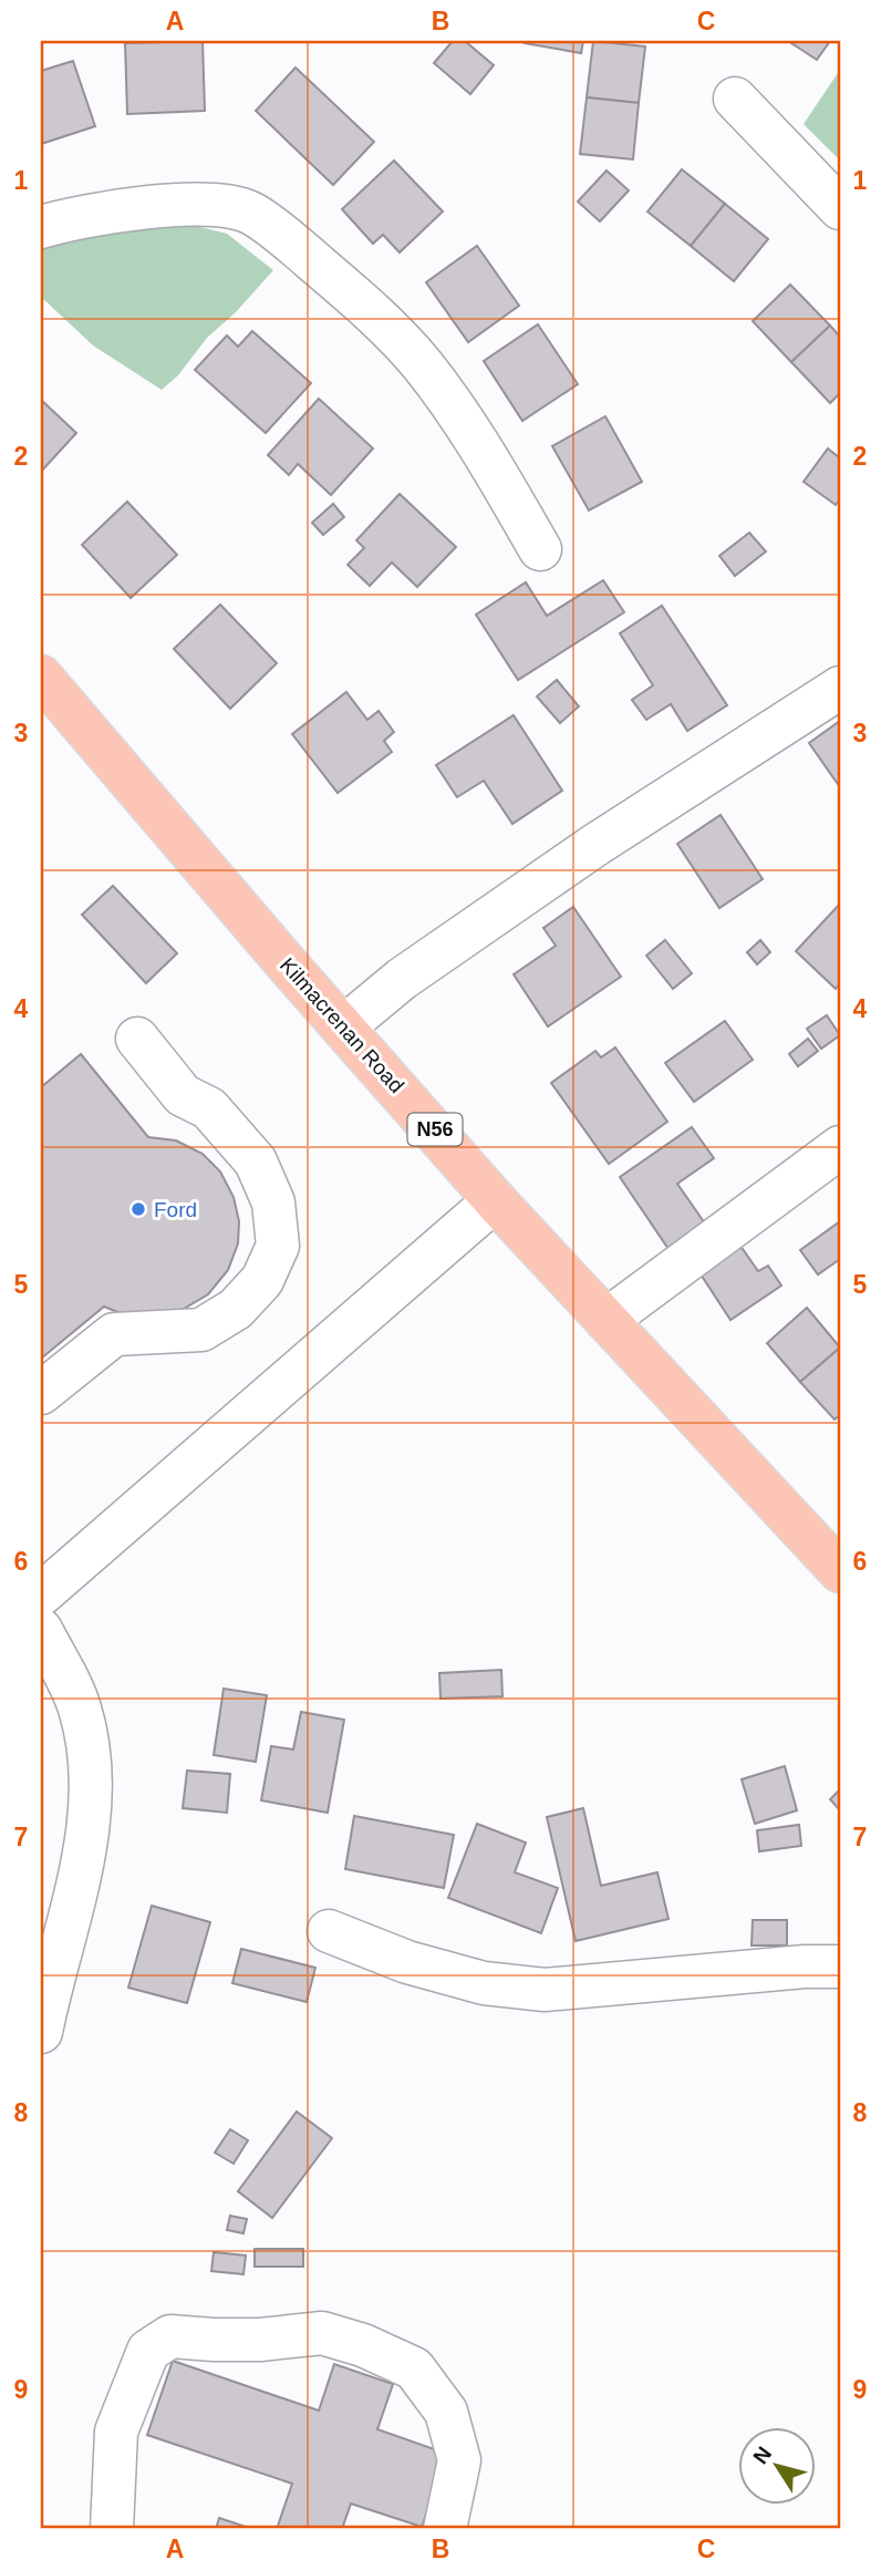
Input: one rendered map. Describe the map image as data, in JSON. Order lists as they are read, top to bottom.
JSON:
{
  "streets": {
    "main road": ["Kilmacrenan Road", "N56"]
  },
  "places": ["Ford"],
  "north": "top left",
  "grid": {
    "columns": ["A", "B", "C"],
    "rows": [
      "1",
      "2",
      "3",
      "4",
      "5",
      "6",
      "7",
      "8",
      "9"
    ]
  }
}
